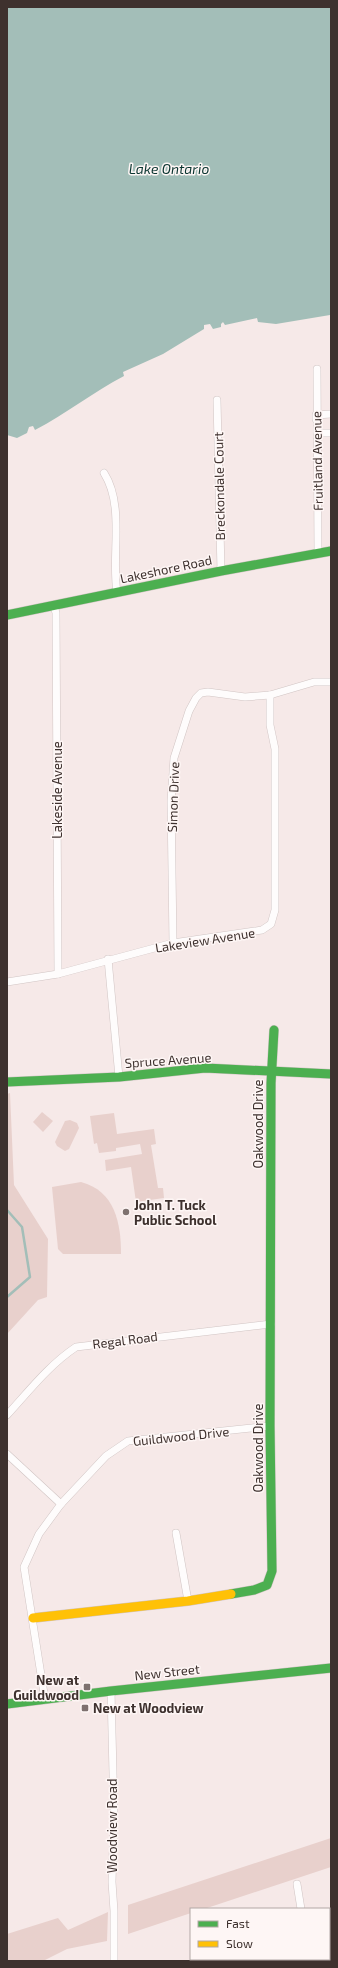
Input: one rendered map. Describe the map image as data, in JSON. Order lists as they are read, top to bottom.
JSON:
{
  "streets": {
    "street": [
      "Fruitland Avenue",
      "Breckondale Court",
      "Lakeshore Road",
      "Lakeside Avenue",
      "Simon Drive",
      "Lakeview Avenue",
      "Spruce Avenue",
      "Oakwood Drive",
      "Regal Road",
      "Guildwood Drive",
      "New Street",
      "Woodview Road"
    ]
  },
  "crossings": [
    ["Fruitland Avenue", "Lakeshore Road"],
    ["Breckondale Court", "Lakeshore Road"],
    ["Lakeshore Road", "Lakeside Avenue"],
    ["Lakeside Avenue", "Lakeview Avenue"],
    ["Simon Drive", "Lakeview Avenue"],
    ["Spruce Avenue", "Oakwood Drive"],
    ["Oakwood Drive", "Regal Road"],
    ["Oakwood Drive", "Guildwood Drive"],
    ["Guildwood Drive", "New Street"],
    ["New Street", "Woodview Road"]
  ],
  "water": ["Lake Ontario"],
  "places": {
    "other": ["John T. Tuck Public School"],
    "transit": ["New at Guildwood", "New at Woodview"]
  },
  "legend": ["Fast", "Slow"]
}
